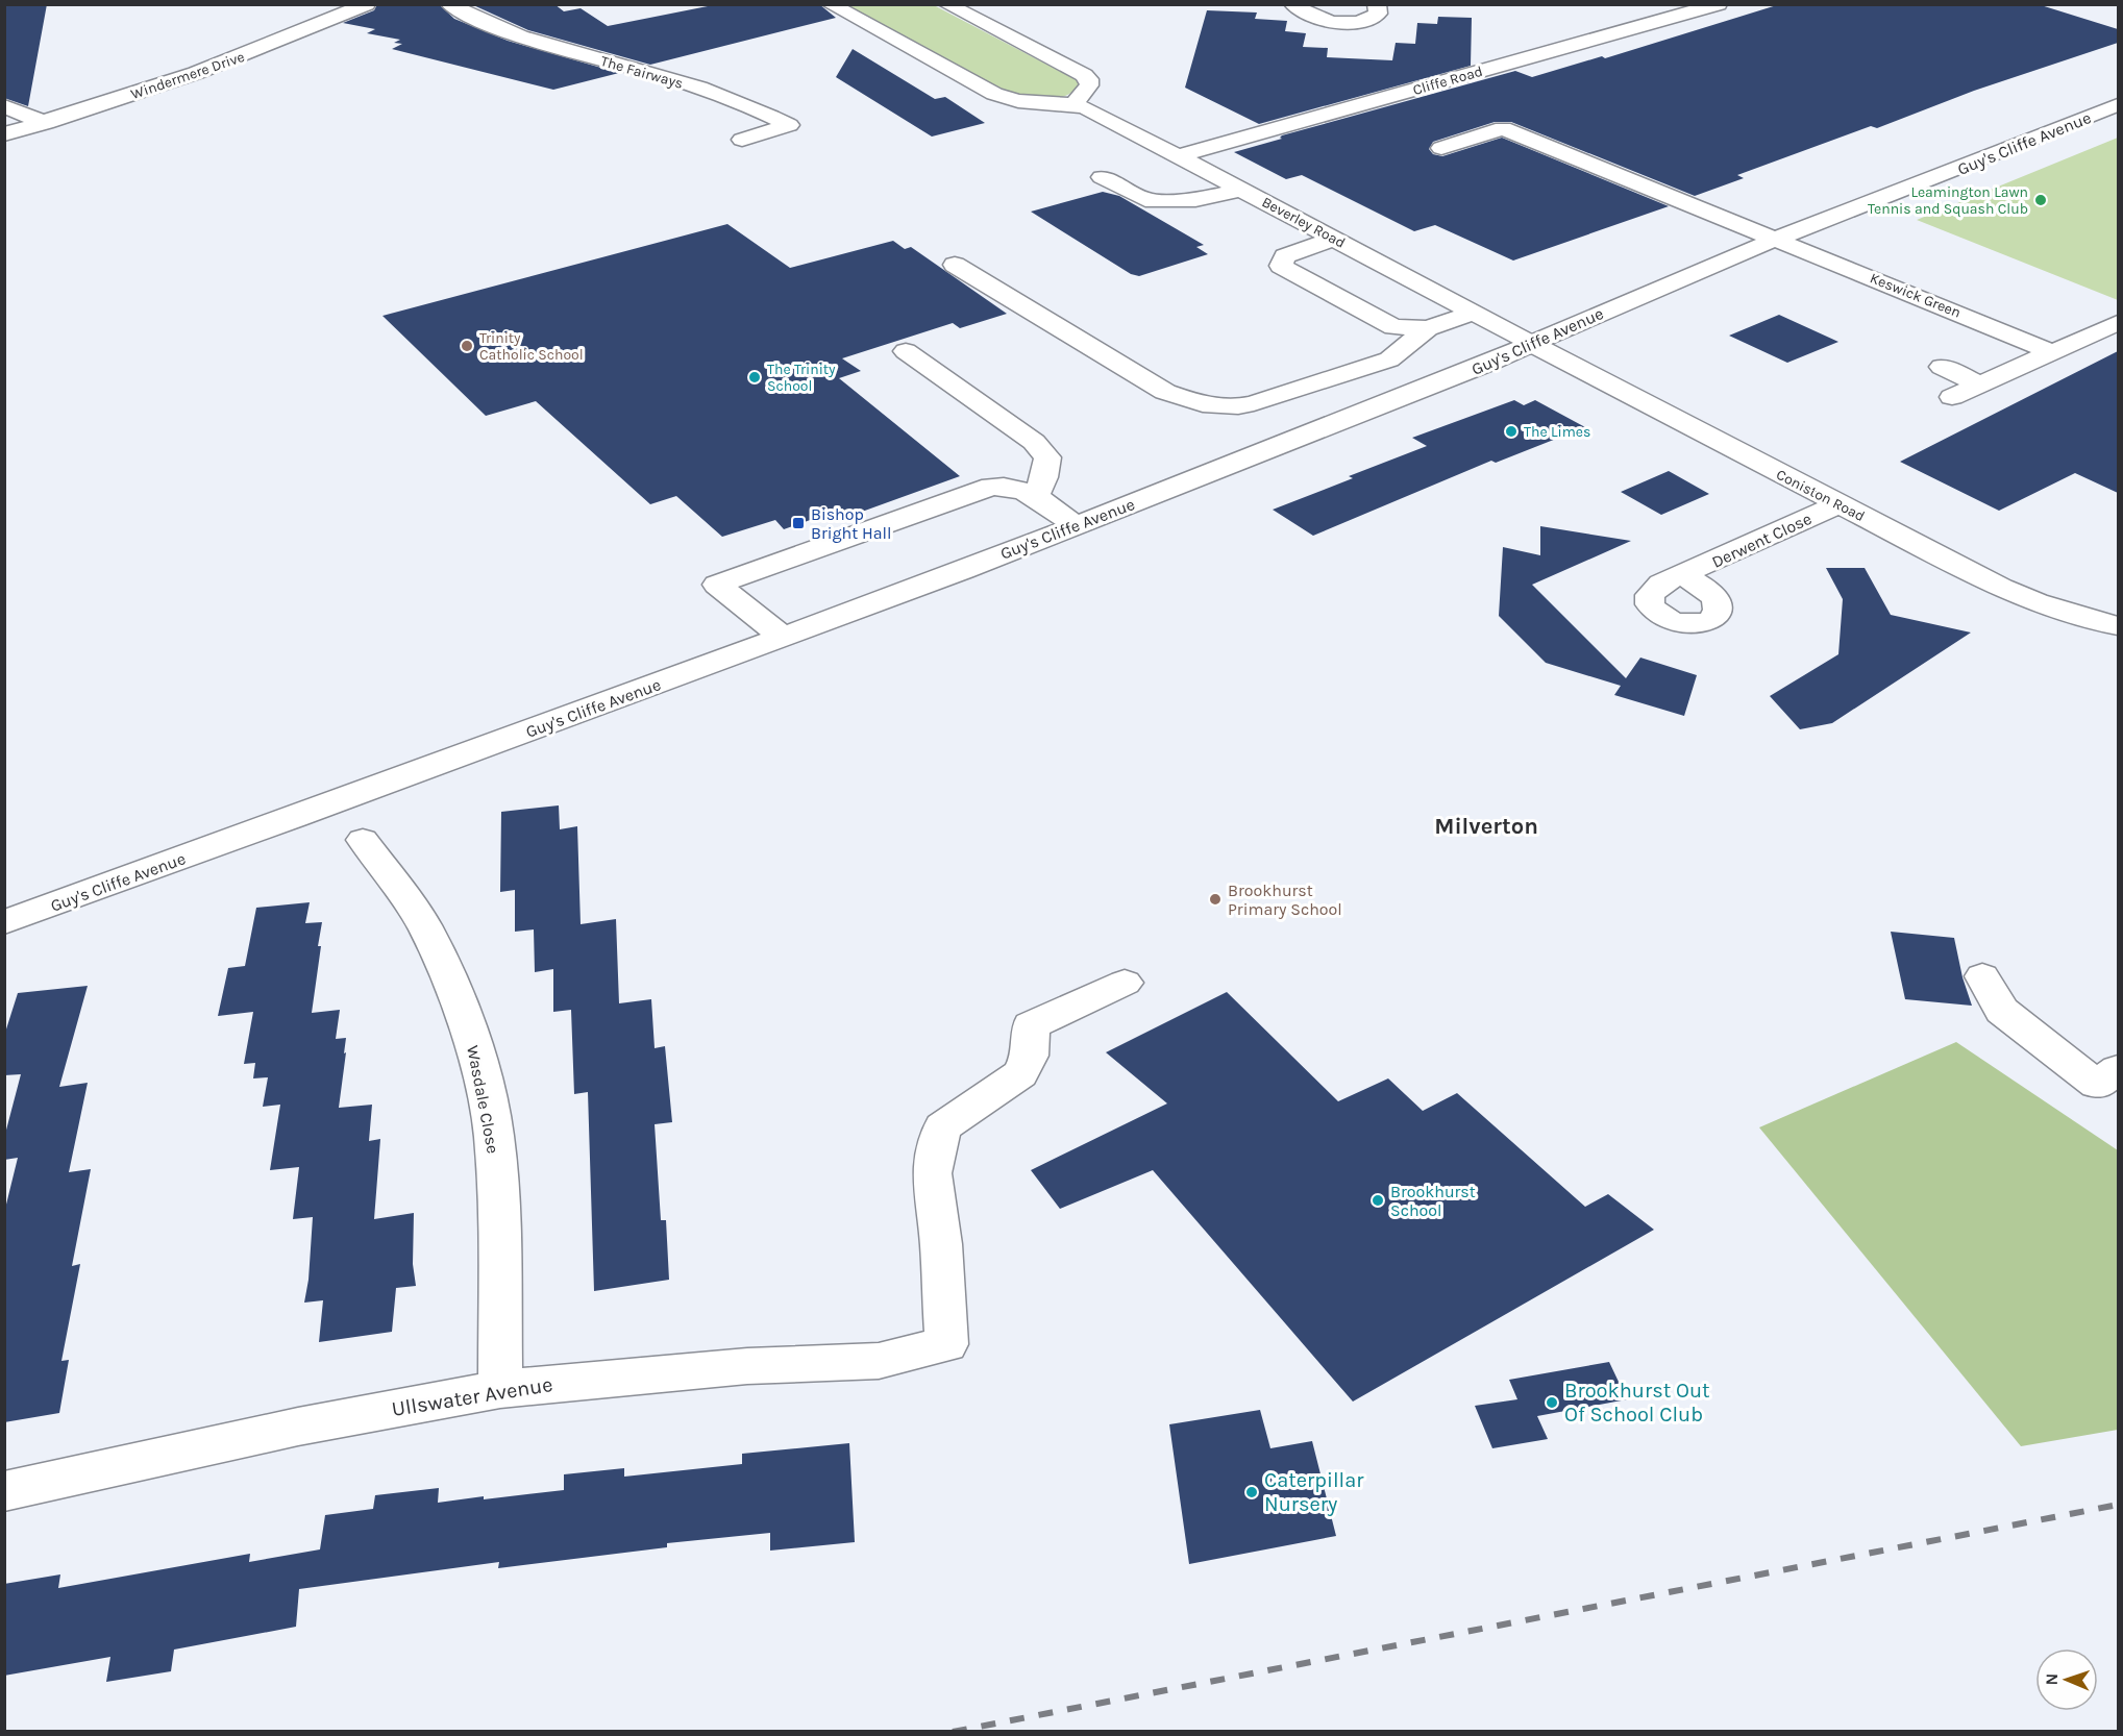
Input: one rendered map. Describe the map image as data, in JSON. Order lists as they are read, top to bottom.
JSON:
{
  "streets": {
    "street": [
      "The Fairways",
      "Windermere Drive",
      "Cliffe Road",
      "Guy's Cliffe Avenue",
      "Beverley Road",
      "Keswick Green",
      "Coniston Road",
      "Derwent Close",
      "Wasdale Close",
      "Ullswater Avenue"
    ]
  },
  "crossings": [
    ["Cliffe Road", "Beverley Road"],
    ["Guy's Cliffe Avenue", "Beverley Road"],
    ["Guy's Cliffe Avenue", "Keswick Green"],
    ["Guy's Cliffe Avenue", "Coniston Road"],
    ["Beverley Road", "Coniston Road"],
    ["Coniston Road", "Derwent Close"],
    ["Wasdale Close", "Ullswater Avenue"]
  ],
  "districts": ["Milverton"],
  "places": {
    "other": [
      "Leamington Lawn Tennis and Squash Club",
      "Trinity Catholic School",
      "The Trinity School",
      "The Limes",
      "Brookhurst Primary School",
      "Brookhurst School",
      "Brookhurst Out Of School Club",
      "Caterpillar Nursery"
    ],
    "transit": ["Bishop Bright Hall"]
  },
  "north": "left"
}
